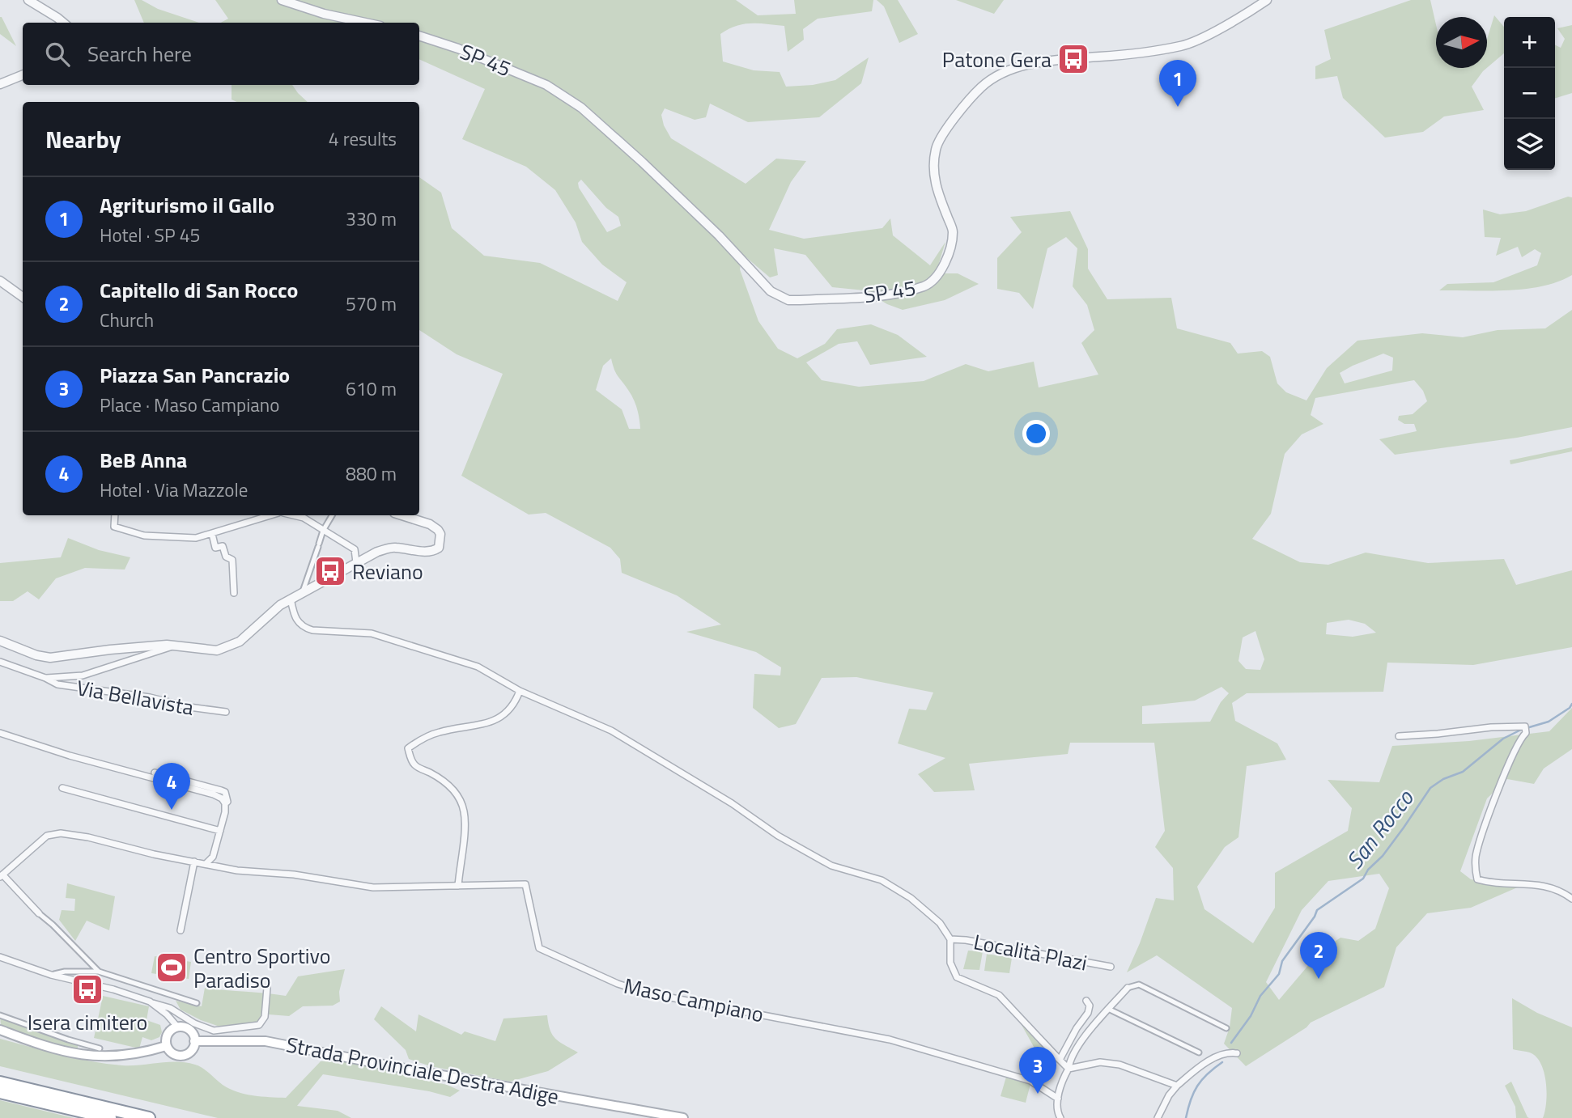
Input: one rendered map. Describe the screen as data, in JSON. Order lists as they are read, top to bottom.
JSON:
{
  "streets": {
    "main road": ["Strada Provinciale Destra Adige"],
    "street": [
      "SP 45",
      "Via Bellavista",
      "Località Plazi",
      "Maso Campiano"
    ]
  },
  "water": ["San Rocco"],
  "places": {
    "bus stop": ["Patone Gera", "Reviano", "Isera cimitero"],
    "sports": ["Centro Sportivo Paradiso"]
  },
  "north": "right",
  "page": {
    "map_buttons": ["+", "−"],
    "search": "Search here",
    "pins": [
      "1",
      "4",
      "2",
      "3"
    ],
    "heading": ["Nearby", "4 results"],
    "list": [
      {
        "mark": "1",
        "name": "Agriturismo il Gallo",
        "note": "Hotel · SP 45",
        "value": "330 m"
      },
      {
        "mark": "2",
        "name": "Capitello di San Rocco",
        "note": "Church",
        "value": "570 m"
      },
      {
        "mark": "3",
        "name": "Piazza San Pancrazio",
        "note": "Place · Maso Campiano",
        "value": "610 m"
      },
      {
        "mark": "4",
        "name": "BeB Anna",
        "note": "Hotel · Via Mazzole",
        "value": "880 m"
      }
    ]
  }
}
